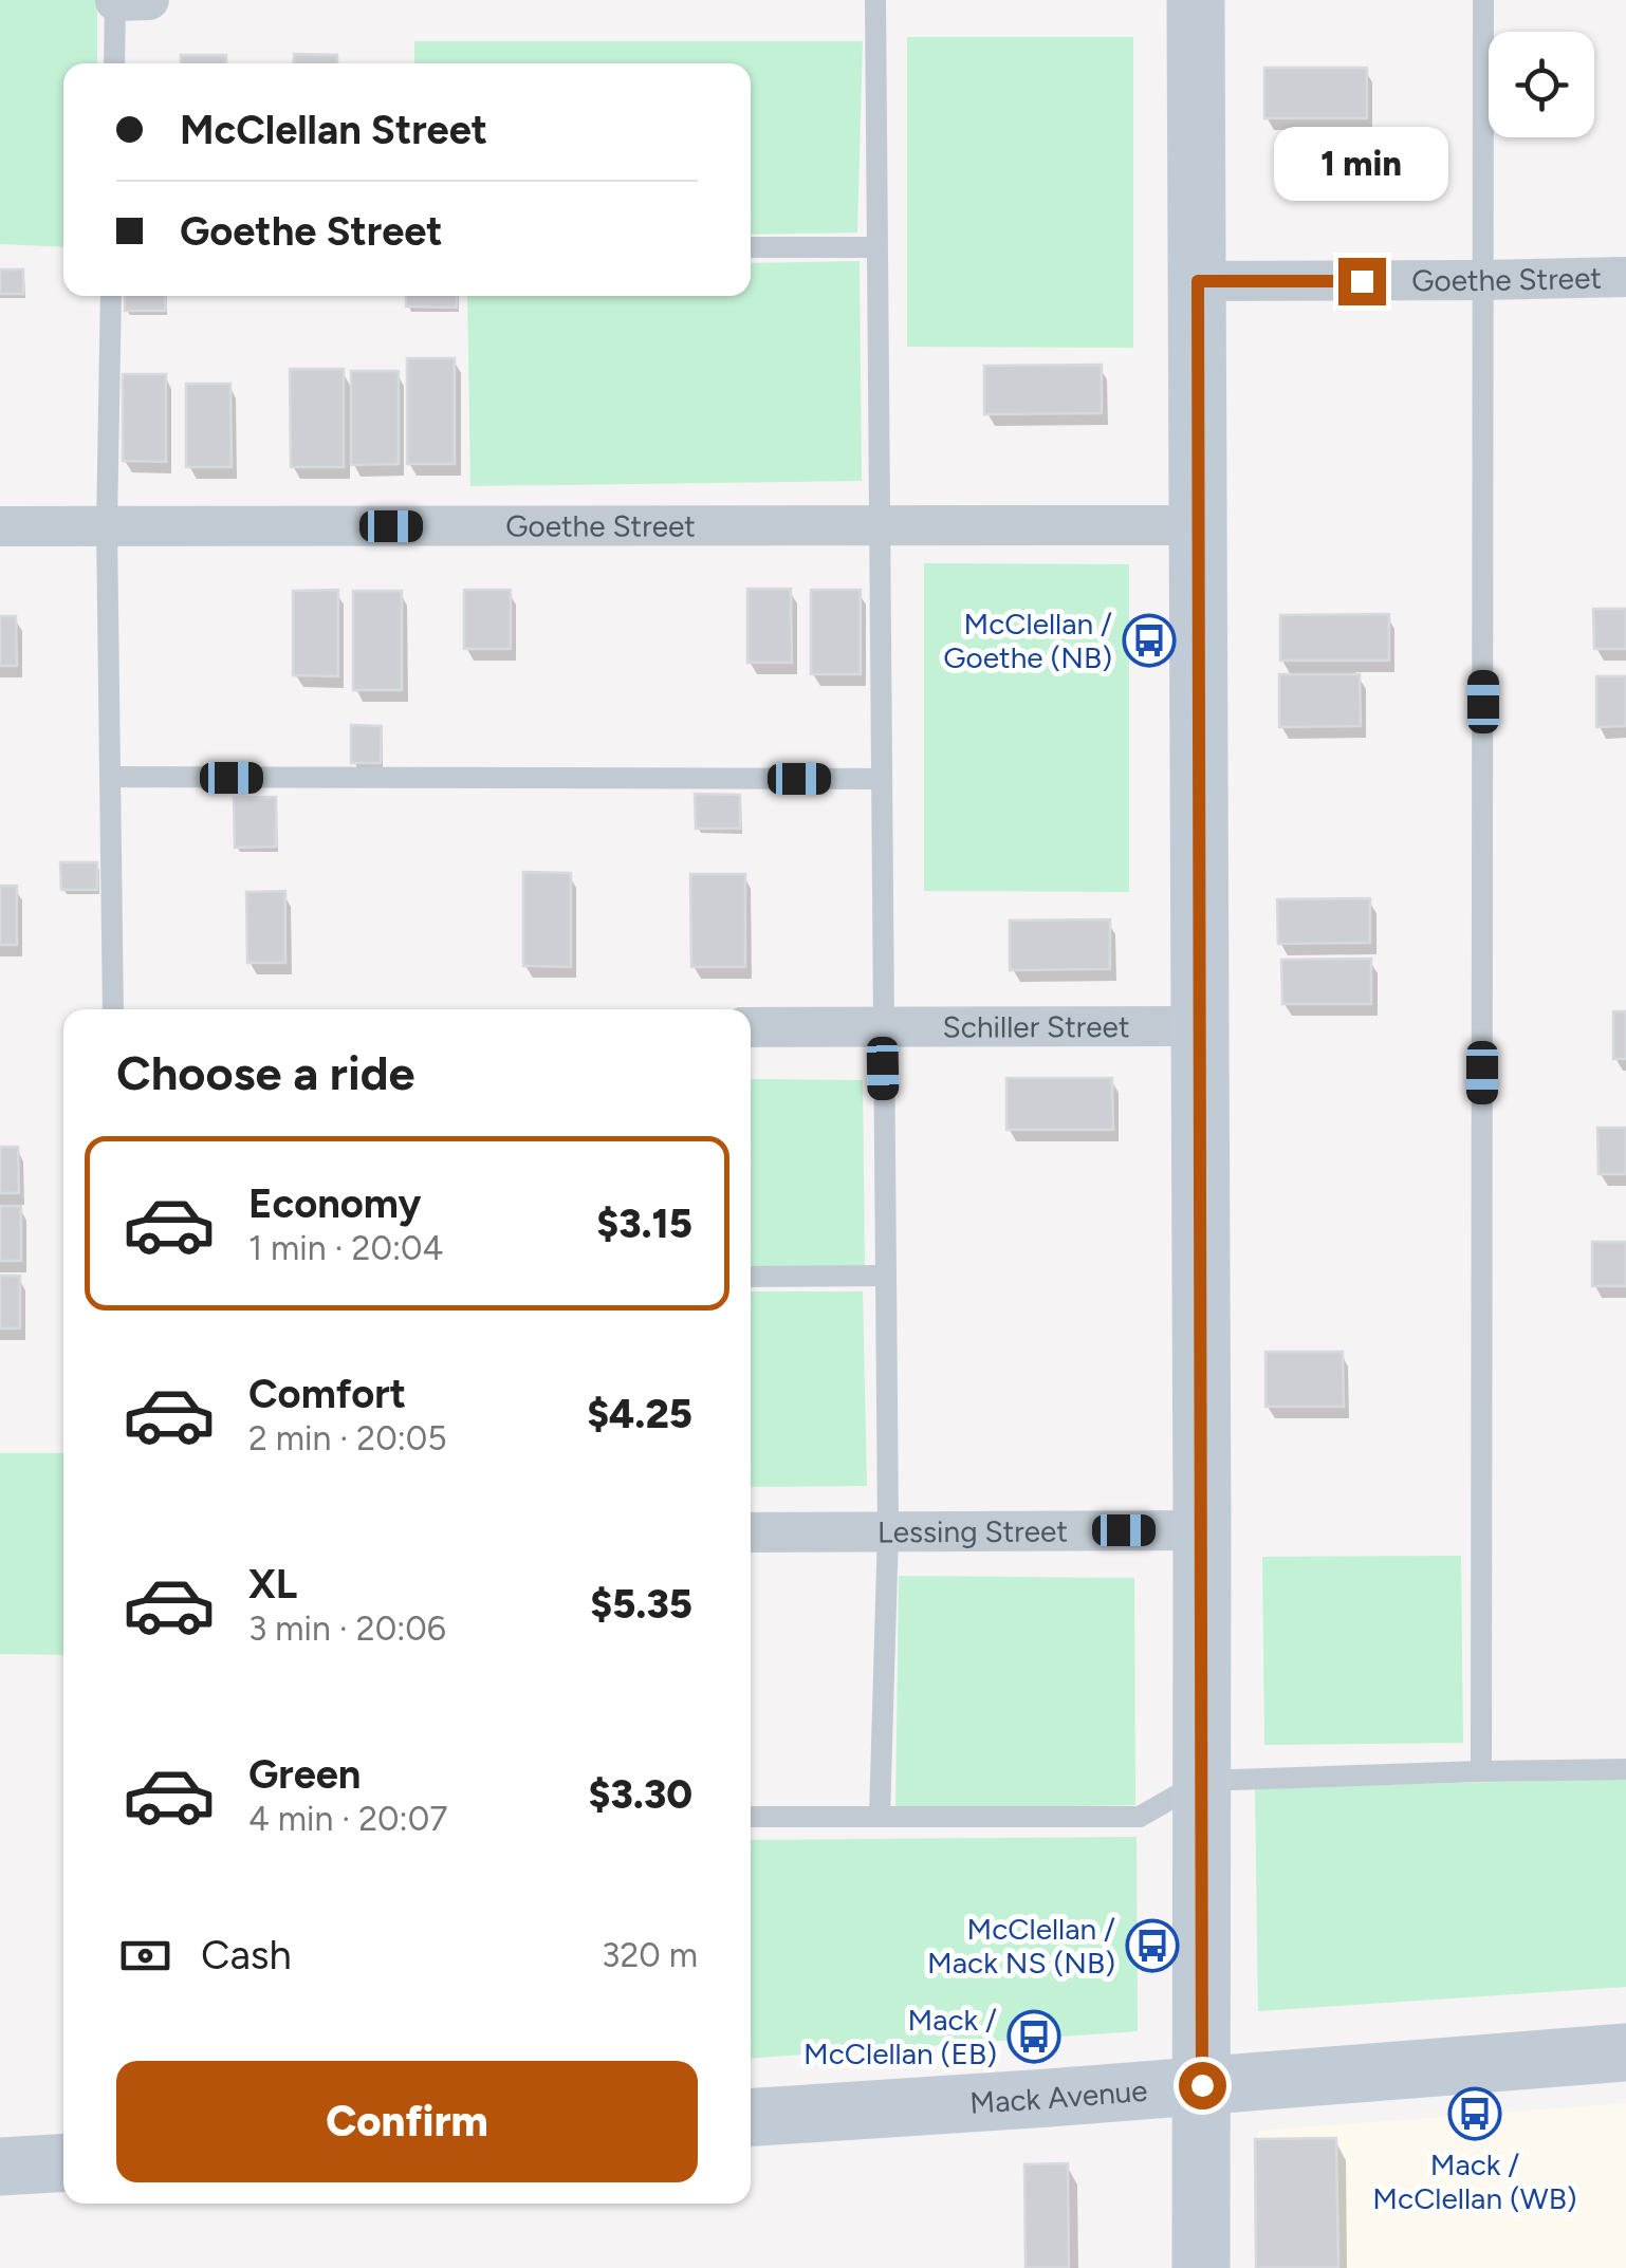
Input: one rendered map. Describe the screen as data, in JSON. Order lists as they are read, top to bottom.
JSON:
{
  "streets": {
    "street": [
      "Goethe Street",
      "Schiller Street",
      "Lessing Street",
      "Mack Avenue"
    ]
  },
  "places": {
    "bus stop": [
      "McClellan / Goethe (NB)",
      "McClellan / Mack NS (NB)",
      "Mack / McClellan (EB)",
      "Mack / McClellan (WB)"
    ]
  },
  "page": {
    "banner": ["McClellan Street", "Goethe Street"],
    "bubble": "1 min",
    "heading": "Choose a ride",
    "list": [
      {
        "name": "Economy",
        "note": "1 min · 20:04",
        "value": "$3.15"
      },
      {
        "name": "Comfort",
        "note": "2 min · 20:05",
        "value": "$4.25"
      },
      {
        "name": "XL",
        "note": "3 min · 20:06",
        "value": "$5.35"
      },
      {
        "name": "Green",
        "note": "4 min · 20:07",
        "value": "$3.30"
      }
    ],
    "pay": ["Cash", "320 m"],
    "buttons": "Confirm"
  }
}
